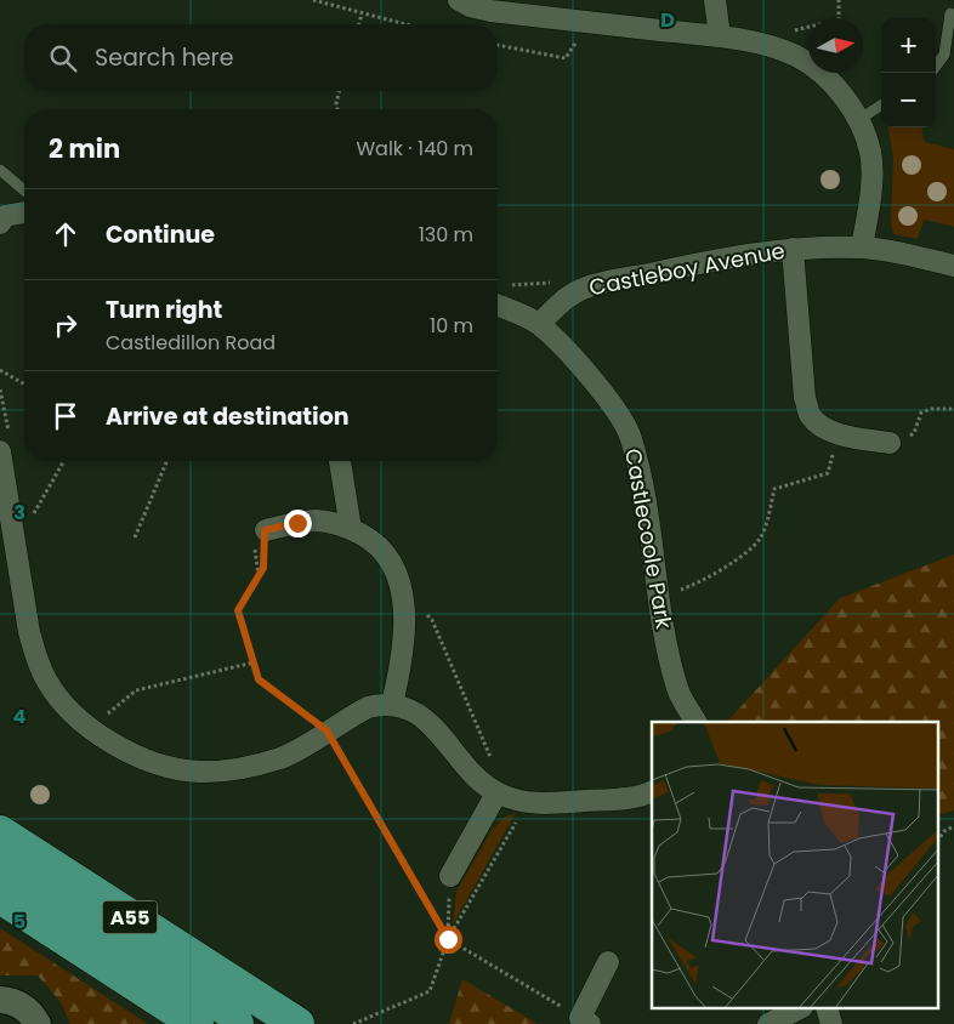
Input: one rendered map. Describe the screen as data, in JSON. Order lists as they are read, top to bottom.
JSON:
{
  "streets": {
    "highway": ["A55"],
    "street": ["Castleboy Avenue", "Castlecoole Park"]
  },
  "crossings": [
    ["Castleboy Avenue", "Castlecoole Park"]
  ],
  "north": "right",
  "page": {
    "map_buttons": ["+", "−"],
    "search": "Search here",
    "heading": ["2 min", "Walk · 140 m"],
    "list": [
      ["Continue", "130 m"],
      ["Turn right", "Castledillon Road", "10 m"],
      "Arrive at destination"
    ]
  },
  "grid": {
    "columns": ["D"],
    "rows": ["3", "4", "5"]
  }
}
